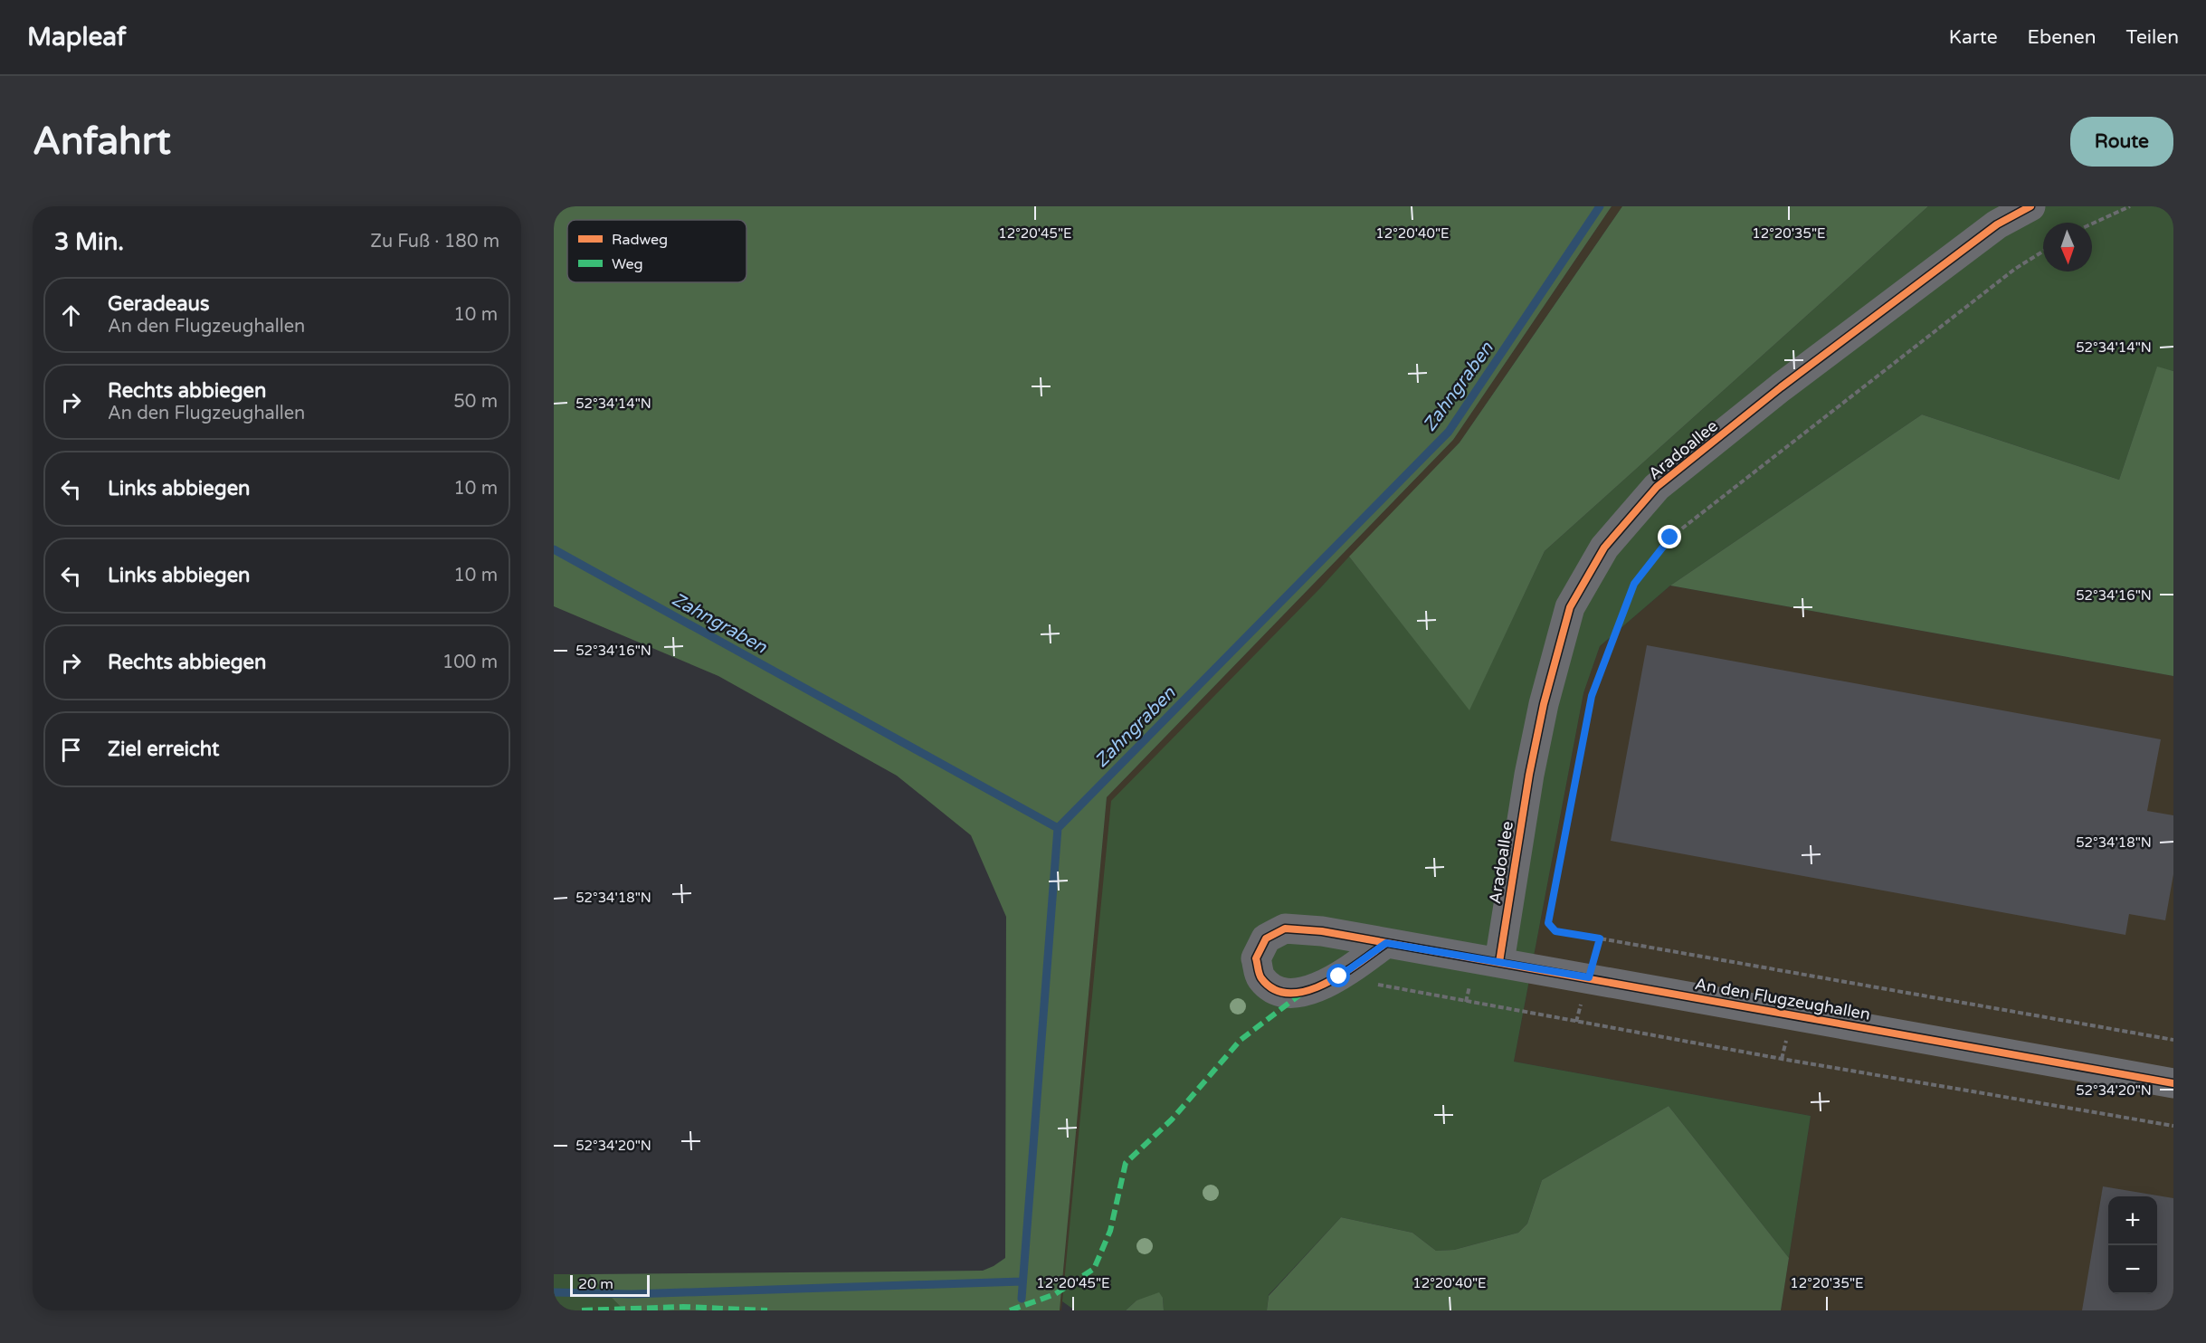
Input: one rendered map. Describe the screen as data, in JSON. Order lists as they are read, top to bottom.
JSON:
{
  "streets": {
    "street": ["Aradoallee", "An den Flugzeughallen"]
  },
  "crossings": [
    ["Aradoallee", "An den Flugzeughallen"]
  ],
  "water": ["Zahngraben"],
  "legend": ["Radweg", "Weg"],
  "scale_bar": "20 m",
  "north": "bottom",
  "page": {
    "header": "Mapleaf",
    "nav": ["Karte", "Ebenen", "Teilen"],
    "buttons": "Route",
    "title": "Anfahrt",
    "heading": ["3 Min.", "Zu Fuß · 180 m"],
    "list": [
      ["Geradeaus", "An den Flugzeughallen", "10 m"],
      ["Rechts abbiegen", "An den Flugzeughallen", "50 m"],
      ["Links abbiegen", "10 m"],
      ["Links abbiegen", "10 m"],
      ["Rechts abbiegen", "100 m"],
      "Ziel erreicht"
    ],
    "map_buttons": ["+", "−"],
    "scale": "20 m"
  },
  "coordinates": [
    "12°20'45\"E",
    "12°20'40\"E",
    "12°20'35\"E",
    "52°34'14\"N",
    "52°34'16\"N",
    "52°34'18\"N",
    "52°34'20\"N"
  ]
}
